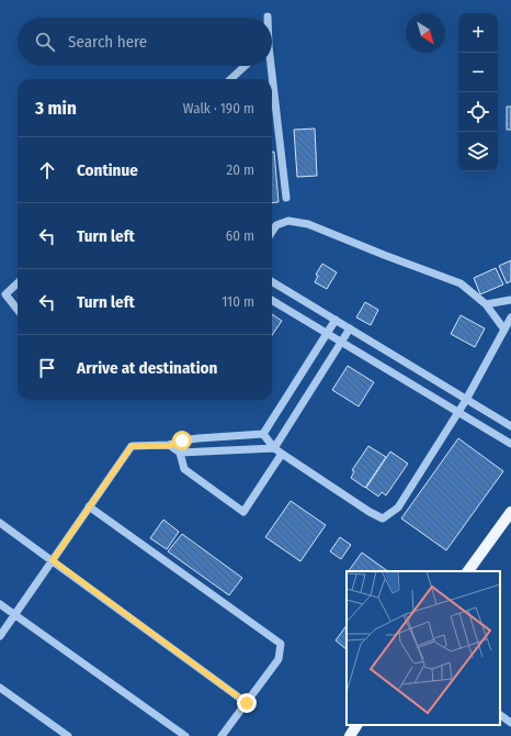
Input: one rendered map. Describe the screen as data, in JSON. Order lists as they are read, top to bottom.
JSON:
{
  "north": "bottom right",
  "page": {
    "map_buttons": ["+", "−"],
    "search": "Search here",
    "heading": ["3 min", "Walk · 190 m"],
    "list": [
      ["Continue", "20 m"],
      ["Turn left", "60 m"],
      ["Turn left", "110 m"],
      "Arrive at destination"
    ]
  }
}
